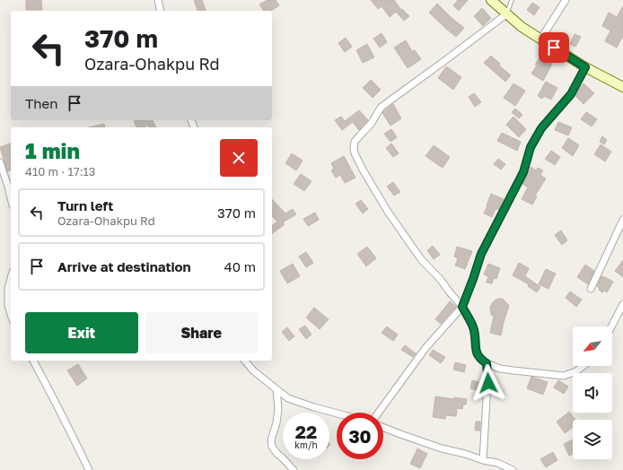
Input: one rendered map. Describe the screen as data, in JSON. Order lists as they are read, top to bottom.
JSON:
{
  "north": "bottom left",
  "page": {
    "turn": ["370 m", "Ozara-Ohakpu Rd"],
    "then": "Then",
    "heading": ["1 min", "410 m · 17:13"],
    "list": [
      {
        "name": "Turn left",
        "note": "Ozara-Ohakpu Rd",
        "value": "370 m"
      },
      {
        "name": "Arrive at destination",
        "value": "40 m"
      }
    ],
    "buttons": ["Exit", "Share"],
    "speed": "22 km/h",
    "limit": "30"
  }
}
